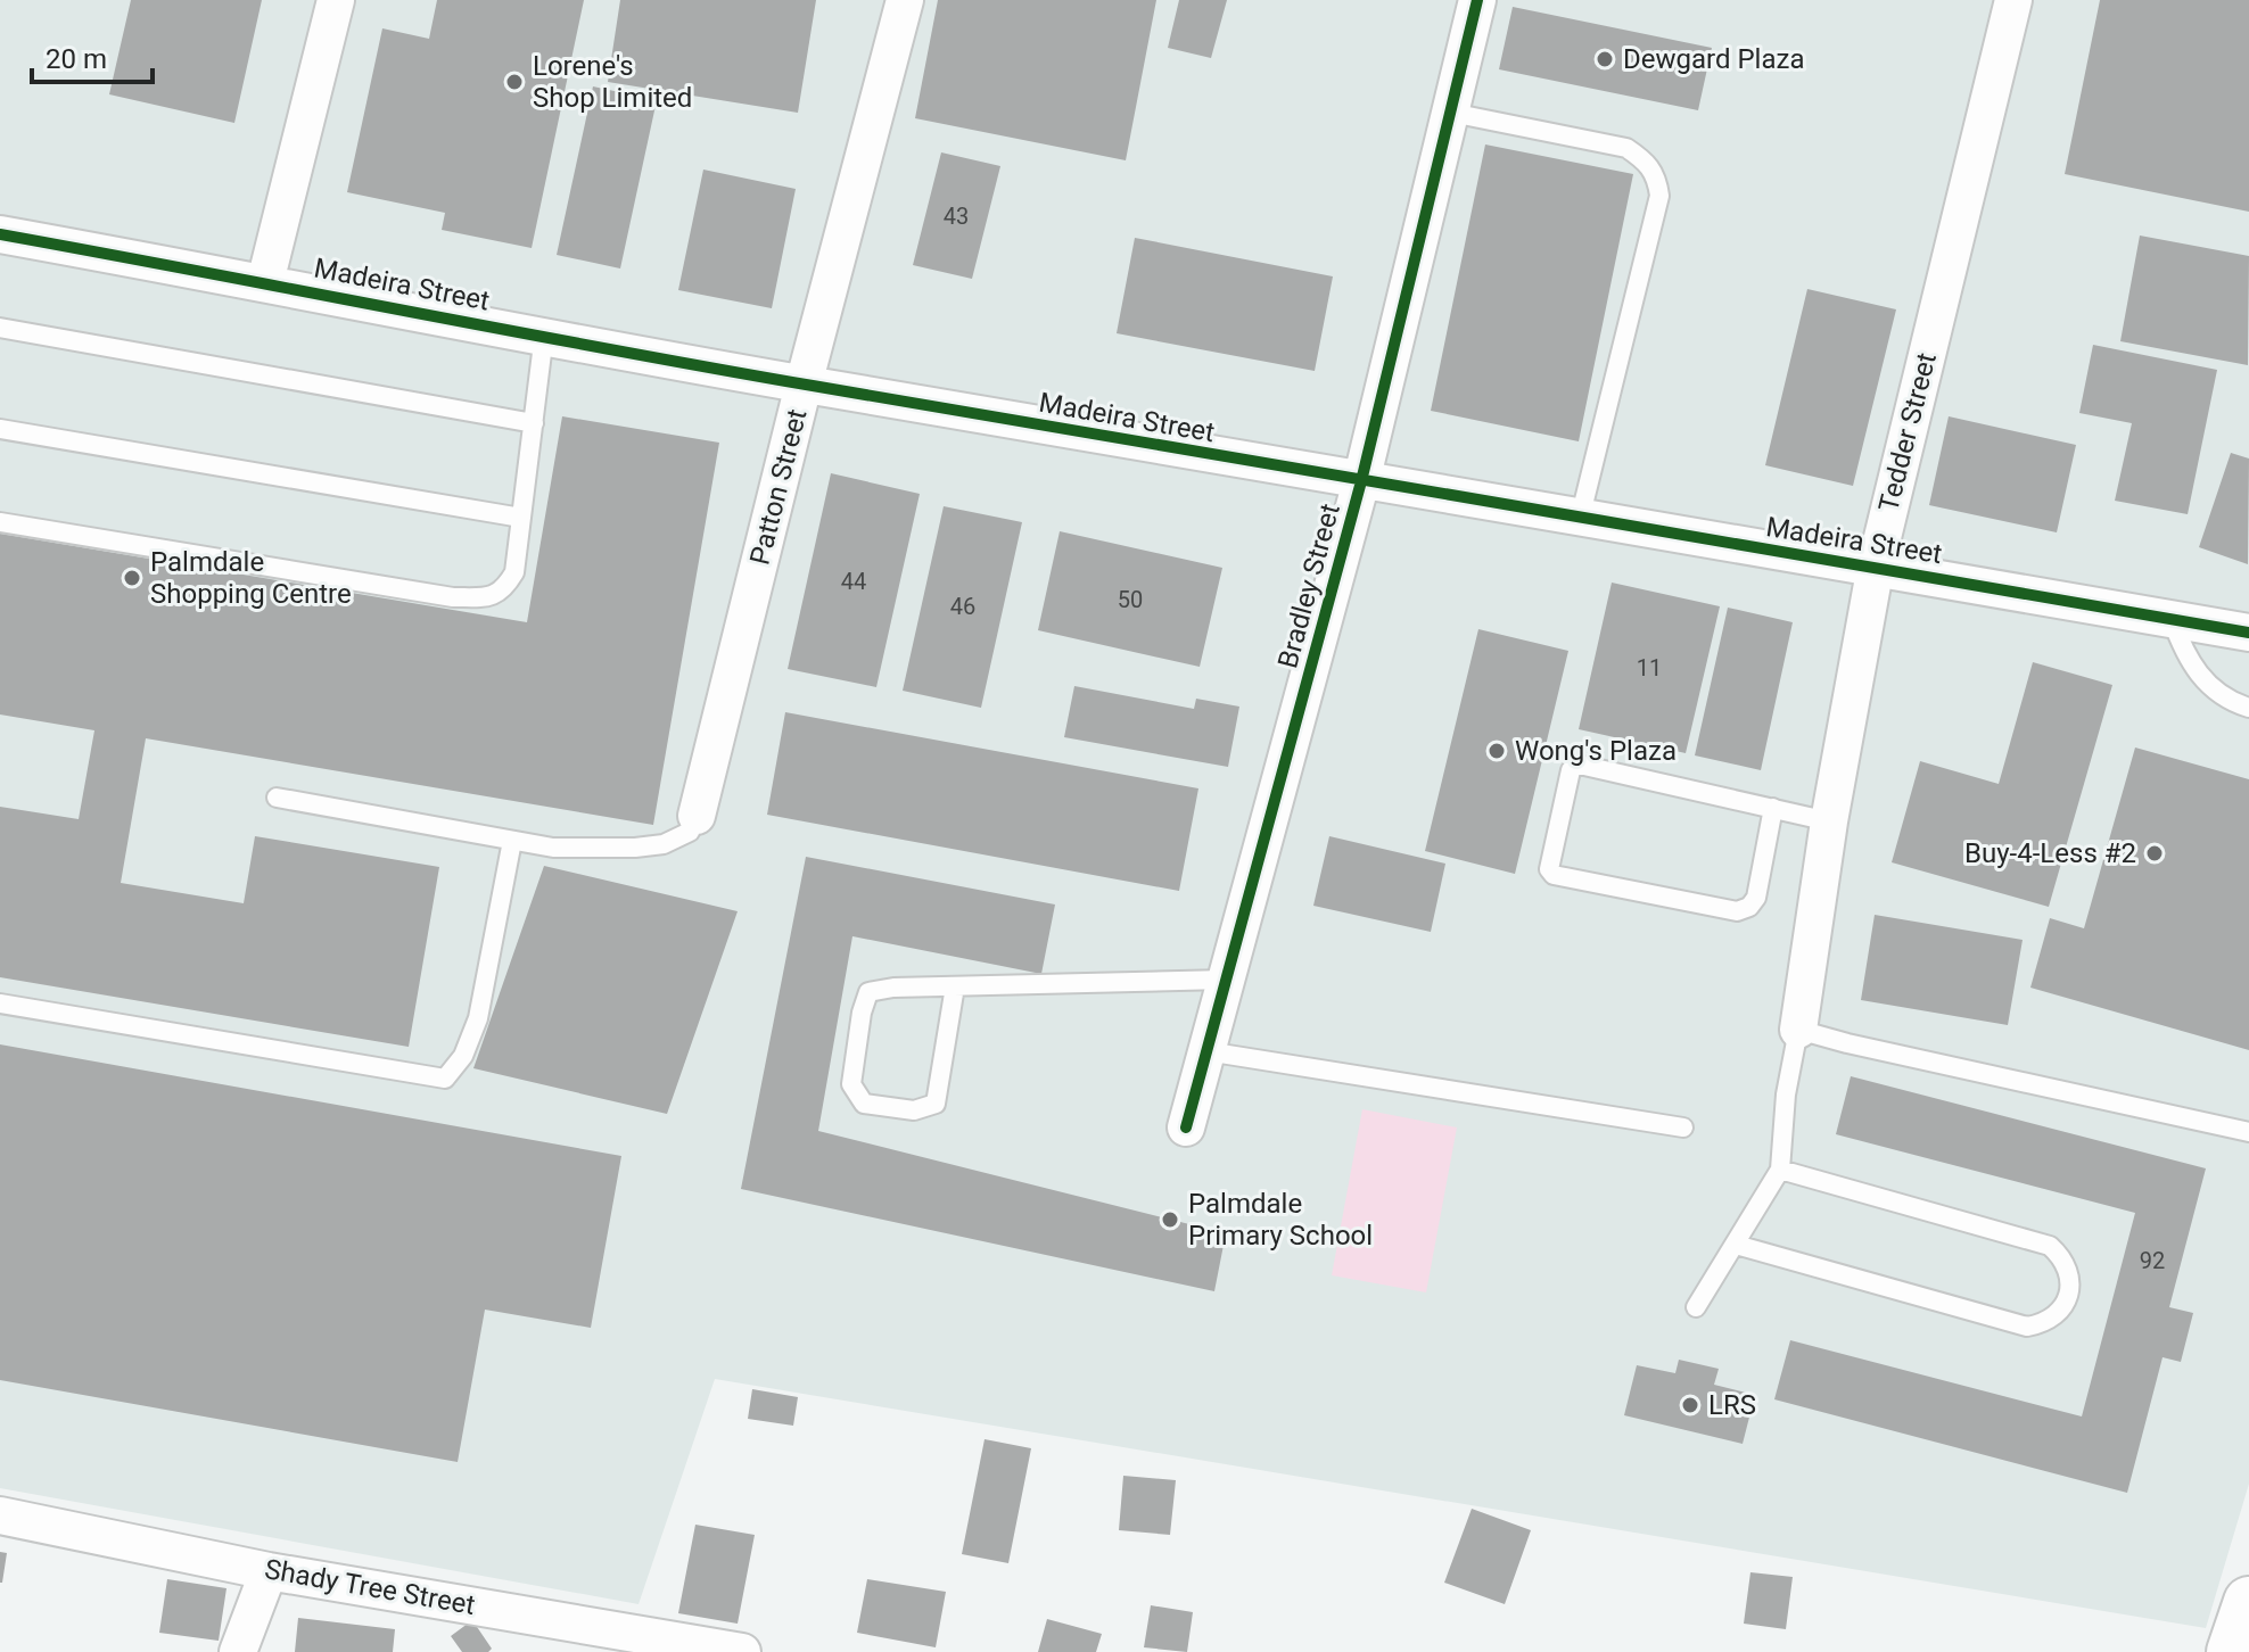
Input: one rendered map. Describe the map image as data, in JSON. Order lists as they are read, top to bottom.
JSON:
{
  "streets": {
    "street": [
      "Madeira Street",
      "Tedder Street",
      "Patton Street",
      "Bradley Street",
      "Shady Tree Street"
    ]
  },
  "crossings": [
    ["Madeira Street", "Tedder Street"],
    ["Madeira Street", "Patton Street"],
    ["Madeira Street", "Bradley Street"]
  ],
  "places": [
    "Dewgard Plaza",
    "Lorene's Shop Limited",
    "Palmdale Shopping Centre",
    "Wong's Plaza",
    "Buy-4-Less #2",
    "Palmdale Primary School",
    "LRS"
  ],
  "house_numbers": [
    "43",
    "44",
    "50",
    "46",
    "11",
    "92"
  ],
  "scale_bar": "20 m"
}
